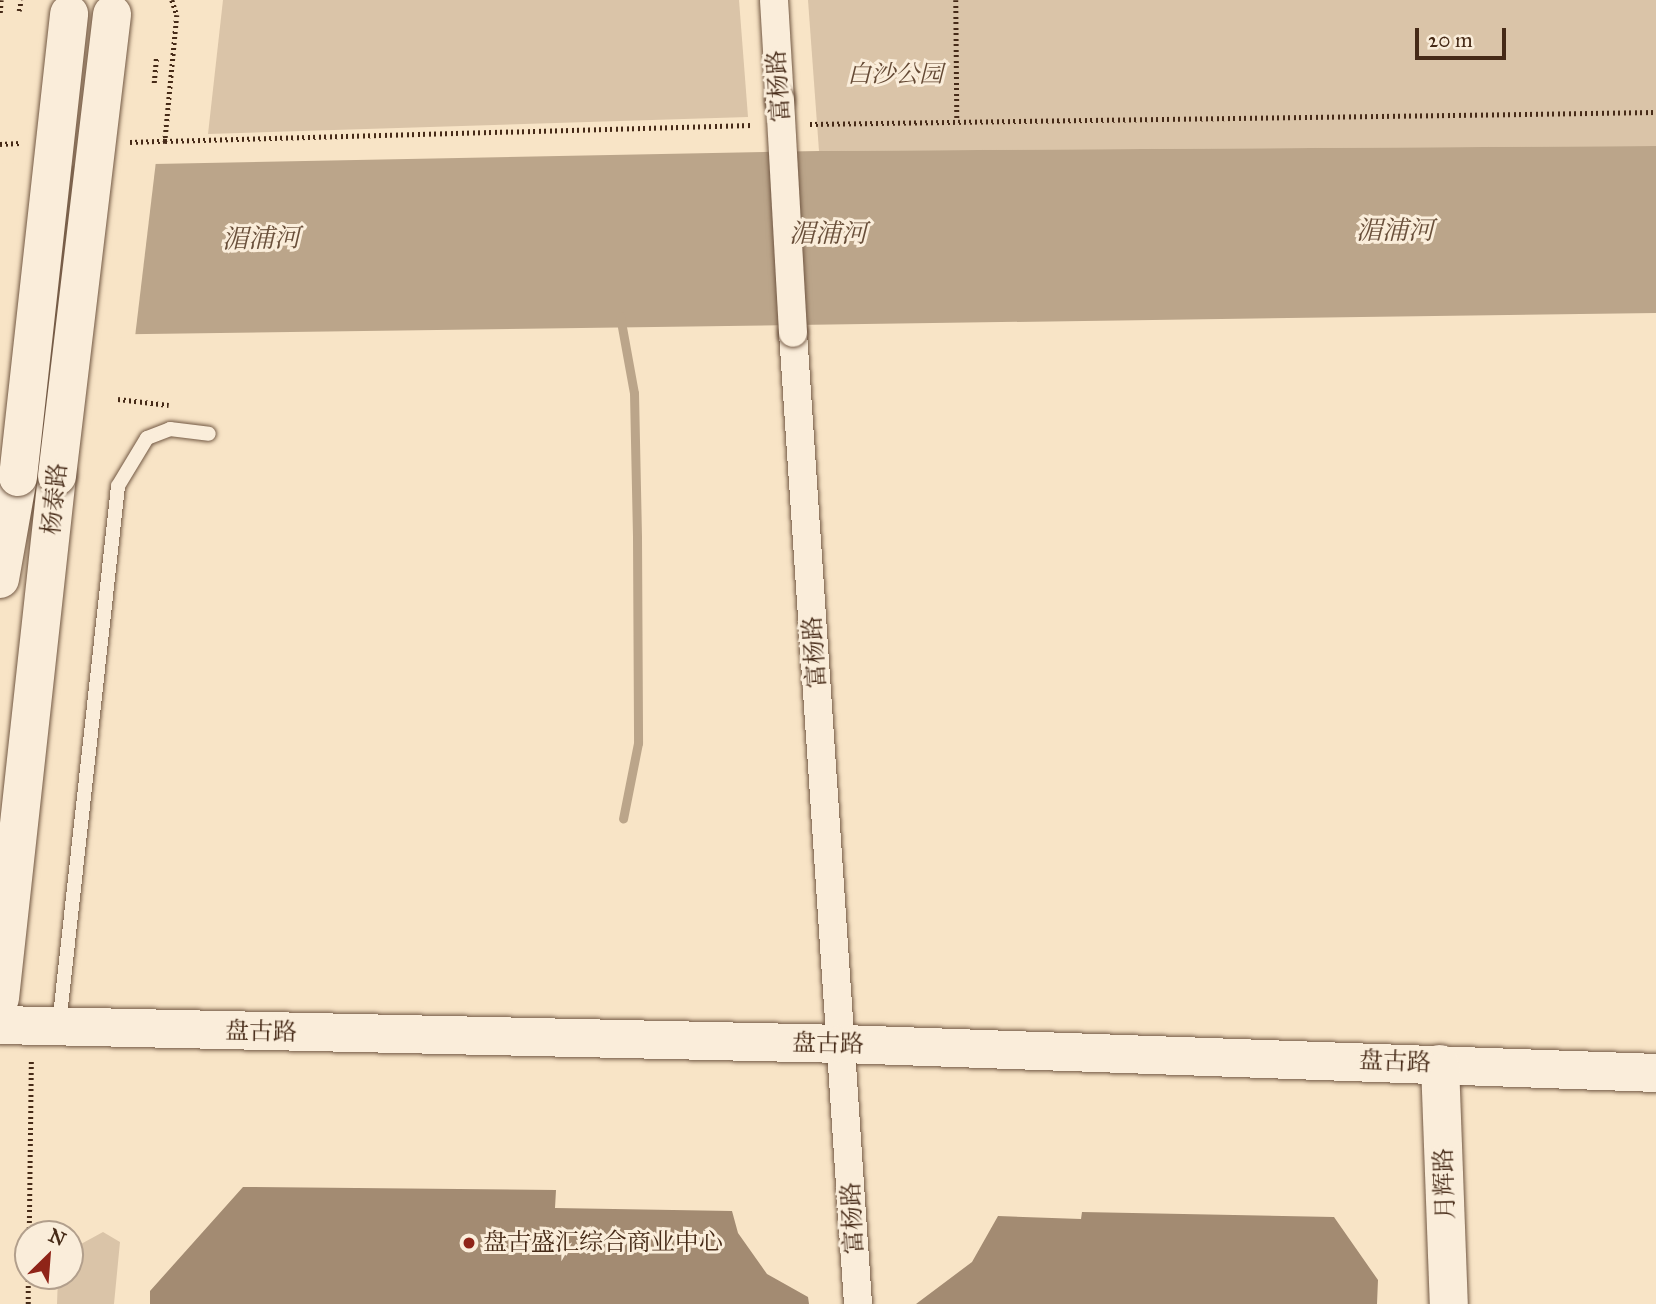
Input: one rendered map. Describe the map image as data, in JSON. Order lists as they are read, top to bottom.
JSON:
{
  "streets": {
    "street": [
      "富杨路",
      "杨泰路",
      "盘古路",
      "月辉路"
    ]
  },
  "crossings": [
    ["富杨路", "盘古路"],
    ["盘古路", "月辉路"]
  ],
  "water": ["湄浦河"],
  "parks": ["白沙公园"],
  "places": ["盘古盛汇综合商业中心"],
  "scale_bar": "20 m",
  "north": "top right"
}
